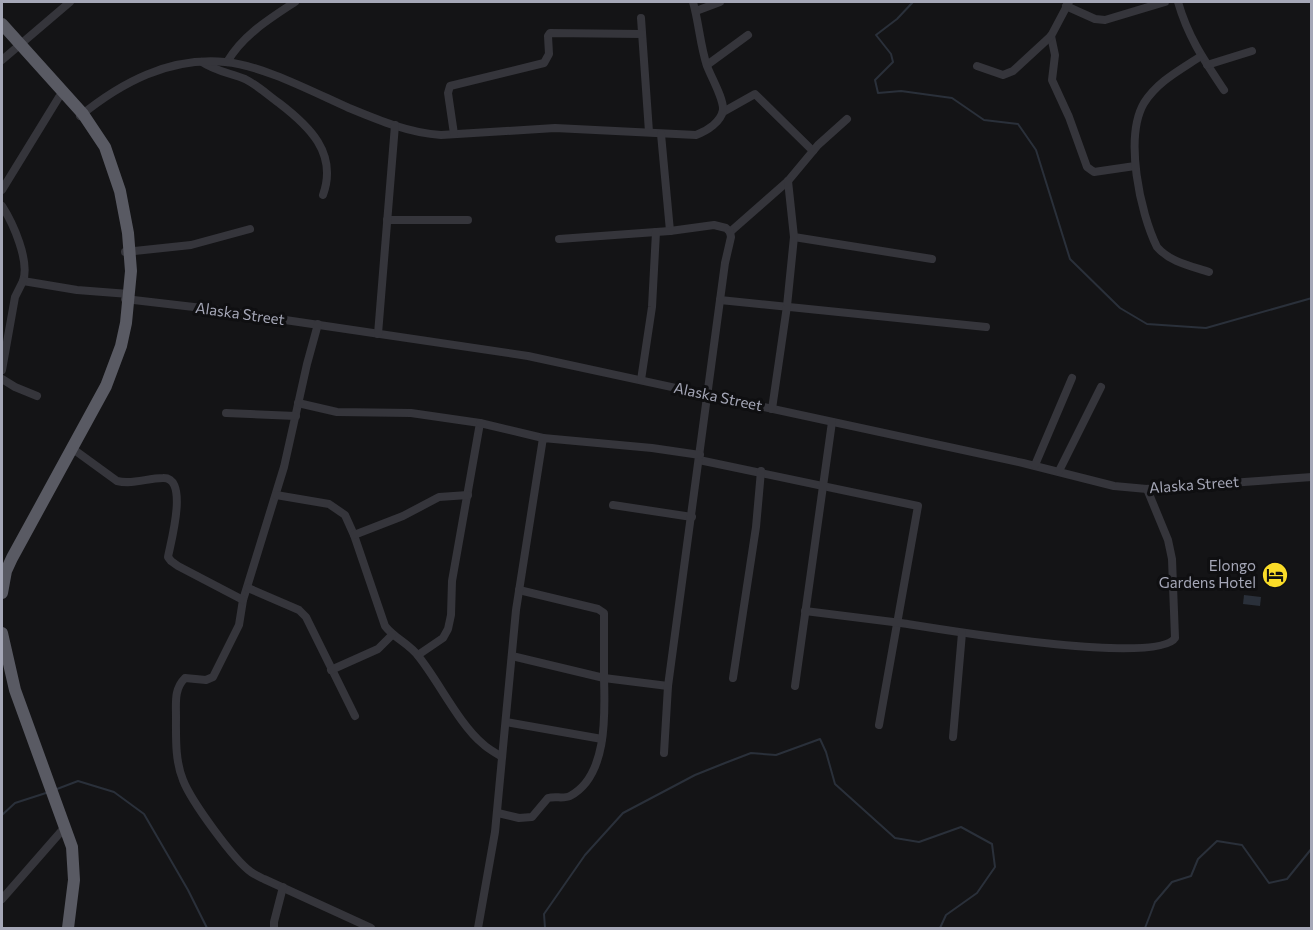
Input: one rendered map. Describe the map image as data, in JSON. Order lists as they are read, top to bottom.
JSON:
{
  "streets": {
    "street": ["Alaska Street"]
  },
  "places": {
    "hotel": ["Elongo Gardens Hotel"]
  }
}
